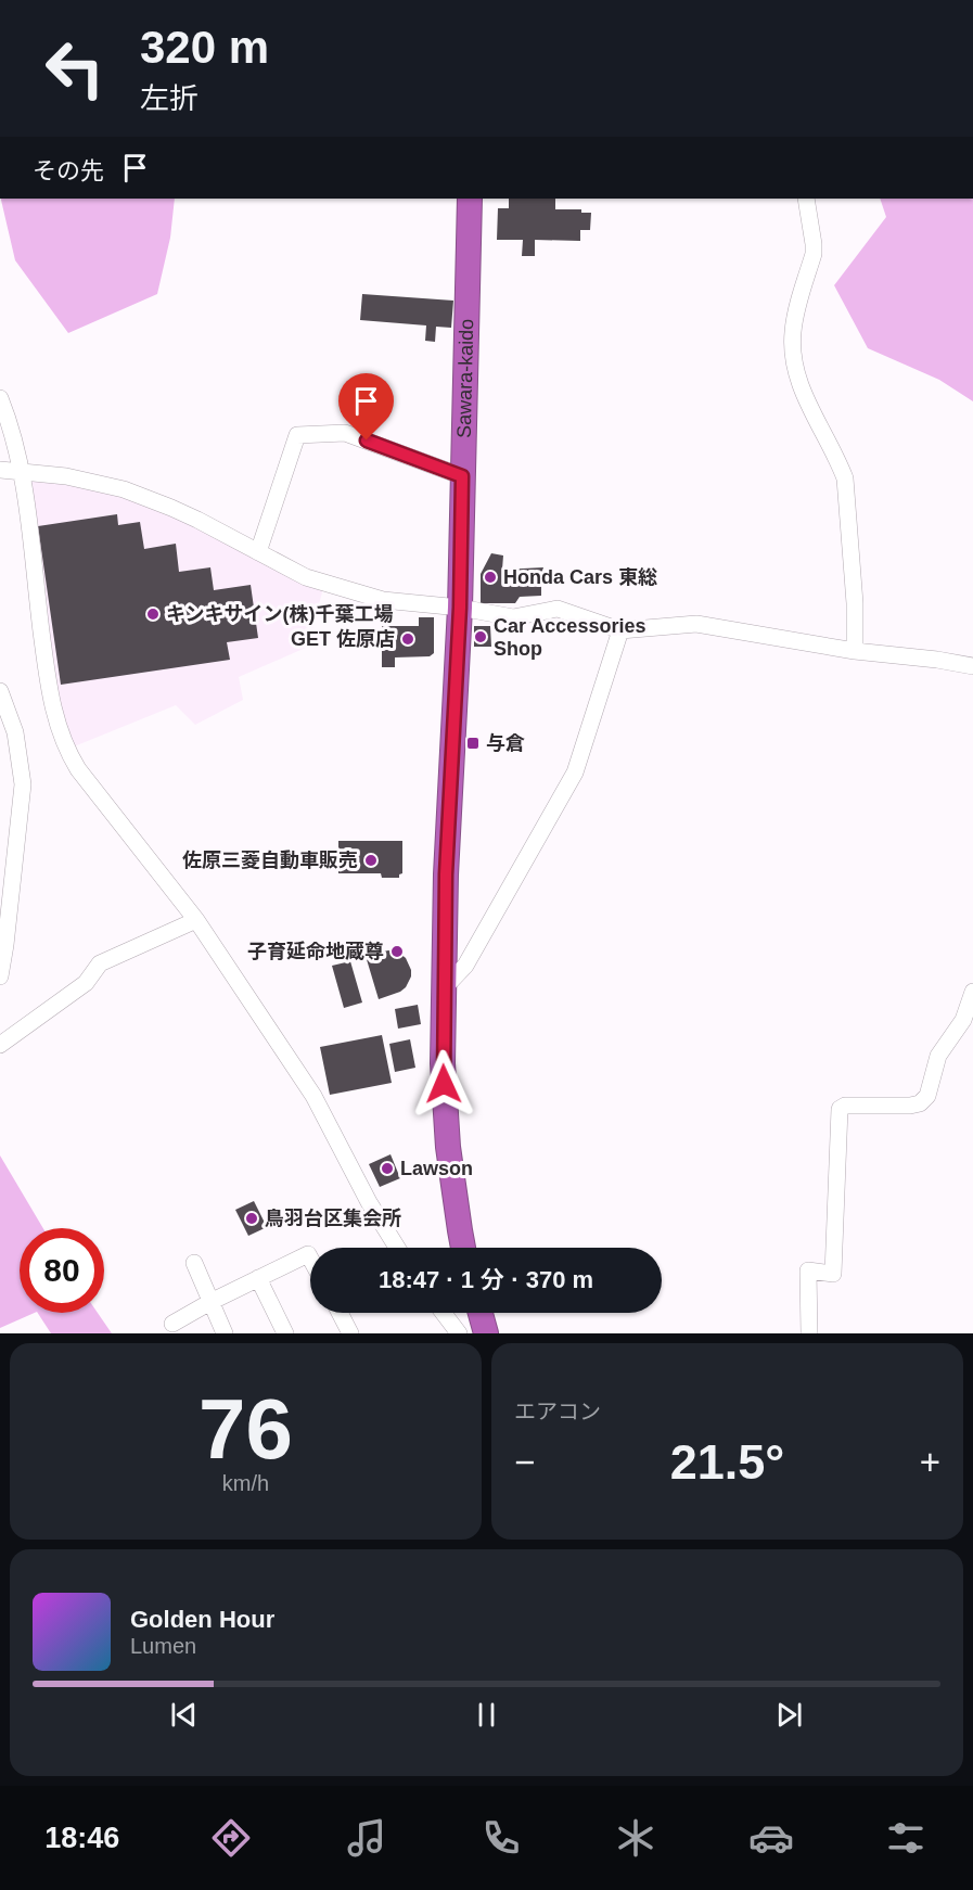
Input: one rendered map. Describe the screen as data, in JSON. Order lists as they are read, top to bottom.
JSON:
{
  "streets": {
    "highway": ["Sawara-kaido"]
  },
  "places": {
    "other": [
      "Honda Cars 東総",
      "キンキサイン(株)千葉工場",
      "Car Accessories Shop",
      "GET 佐原店",
      "佐原三菱自動車販売",
      "子育延命地蔵尊",
      "Lawson",
      "鳥羽台区集会所"
    ],
    "transit": ["与倉"]
  },
  "page": {
    "turn": ["320 m", "左折"],
    "then": "その先",
    "limit": "80",
    "trip": "18:47 · 1 分 · 370 m",
    "tile": [
      ["76", "km/h"],
      "エアコン"
    ],
    "heat": ["−", "21.5°", "+"],
    "song": ["Golden Hour", "Lumen"],
    "tabs": "18:46"
  }
}
